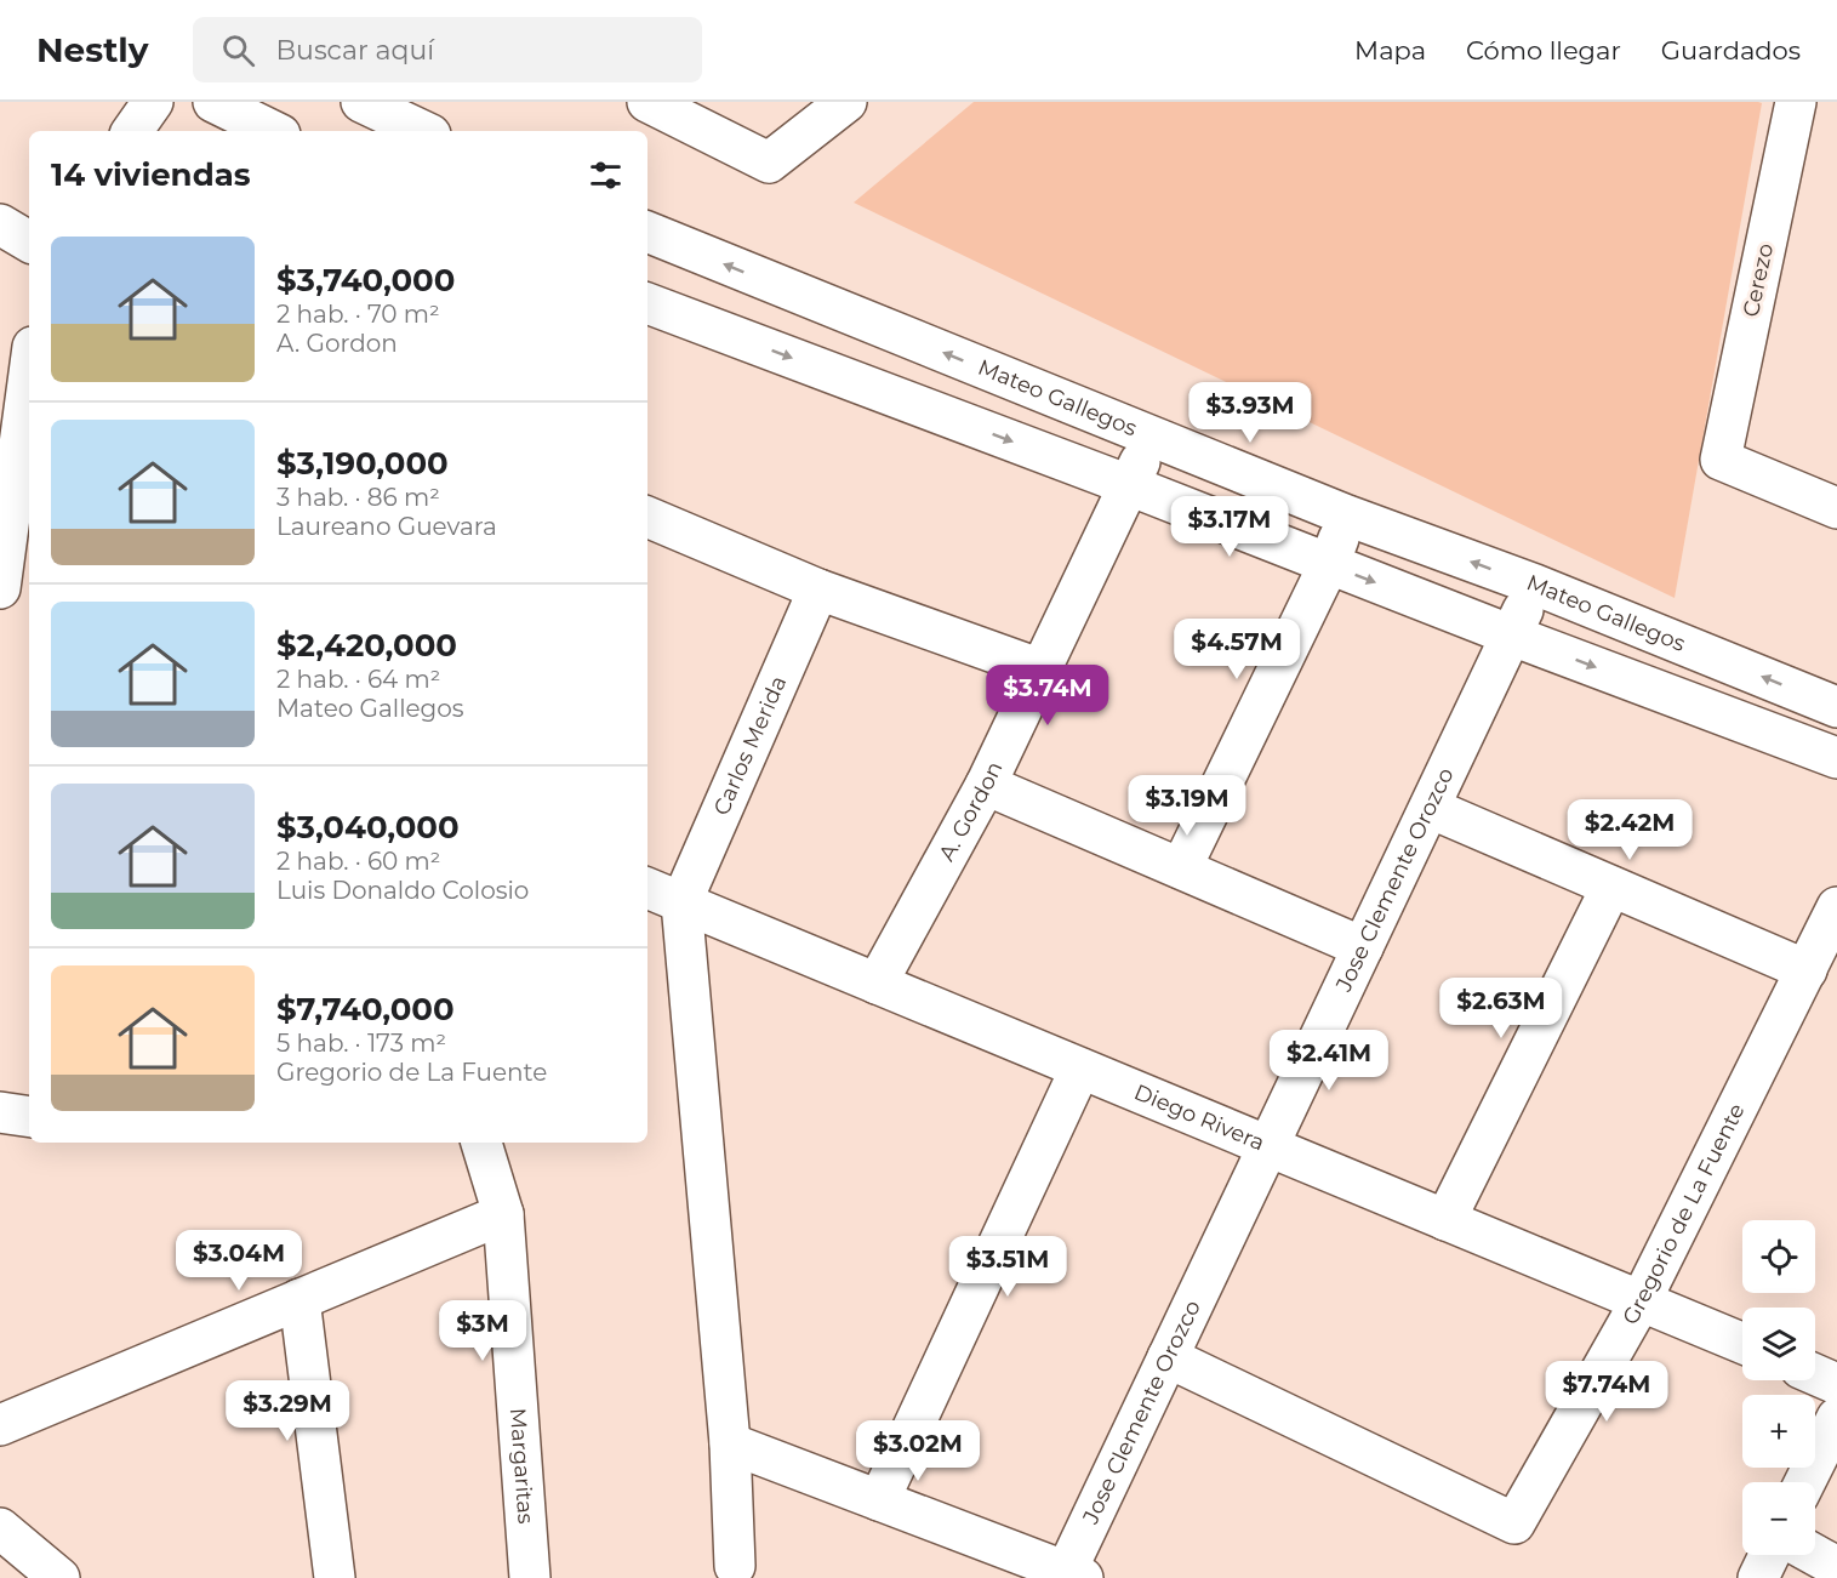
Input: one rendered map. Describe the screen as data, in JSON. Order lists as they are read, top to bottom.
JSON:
{
  "streets": {
    "street": [
      "Cerezo",
      "Mateo Gallegos",
      "Carlos Merida",
      "A. Gordon",
      "Jose Clemente Orozco",
      "Diego Rivera",
      "Gregorio de La Fuente",
      "Margaritas"
    ]
  },
  "crossings": [
    ["Mateo Gallegos", "A. Gordon"],
    ["Mateo Gallegos", "Jose Clemente Orozco"],
    ["Carlos Merida", "Diego Rivera"],
    ["A. Gordon", "Diego Rivera"],
    ["Jose Clemente Orozco", "Diego Rivera"],
    ["Jose Clemente Orozco", "Gregorio de La Fuente"],
    ["Diego Rivera", "Gregorio de La Fuente"]
  ],
  "page": {
    "header": "Nestly",
    "search": "Buscar aquí",
    "nav": ["Mapa", "Cómo llegar", "Guardados"],
    "heading": "14 viviendas",
    "list": [
      {
        "name": "$3,740,000",
        "note": "2 hab. · 70 m² · A. Gordon"
      },
      {
        "name": "$3,190,000",
        "note": "3 hab. · 86 m² · Laureano Guevara"
      },
      {
        "name": "$2,420,000",
        "note": "2 hab. · 64 m² · Mateo Gallegos"
      },
      {
        "name": "$3,040,000",
        "note": "2 hab. · 60 m² · Luis Donaldo Colosio"
      },
      {
        "name": "$7,740,000",
        "note": "5 hab. · 173 m² · Gregorio de La Fuente"
      }
    ],
    "price": [
      "$3.93M",
      "$3.17M",
      "$4.57M",
      "$3.74M",
      "$3.19M",
      "$2.42M",
      "$2.63M",
      "$2.41M",
      "$3.04M",
      "$3.51M",
      "$3M",
      "$7.74M",
      "$3.29M",
      "$3.02M"
    ],
    "map_buttons": ["+", "−"]
  }
}
